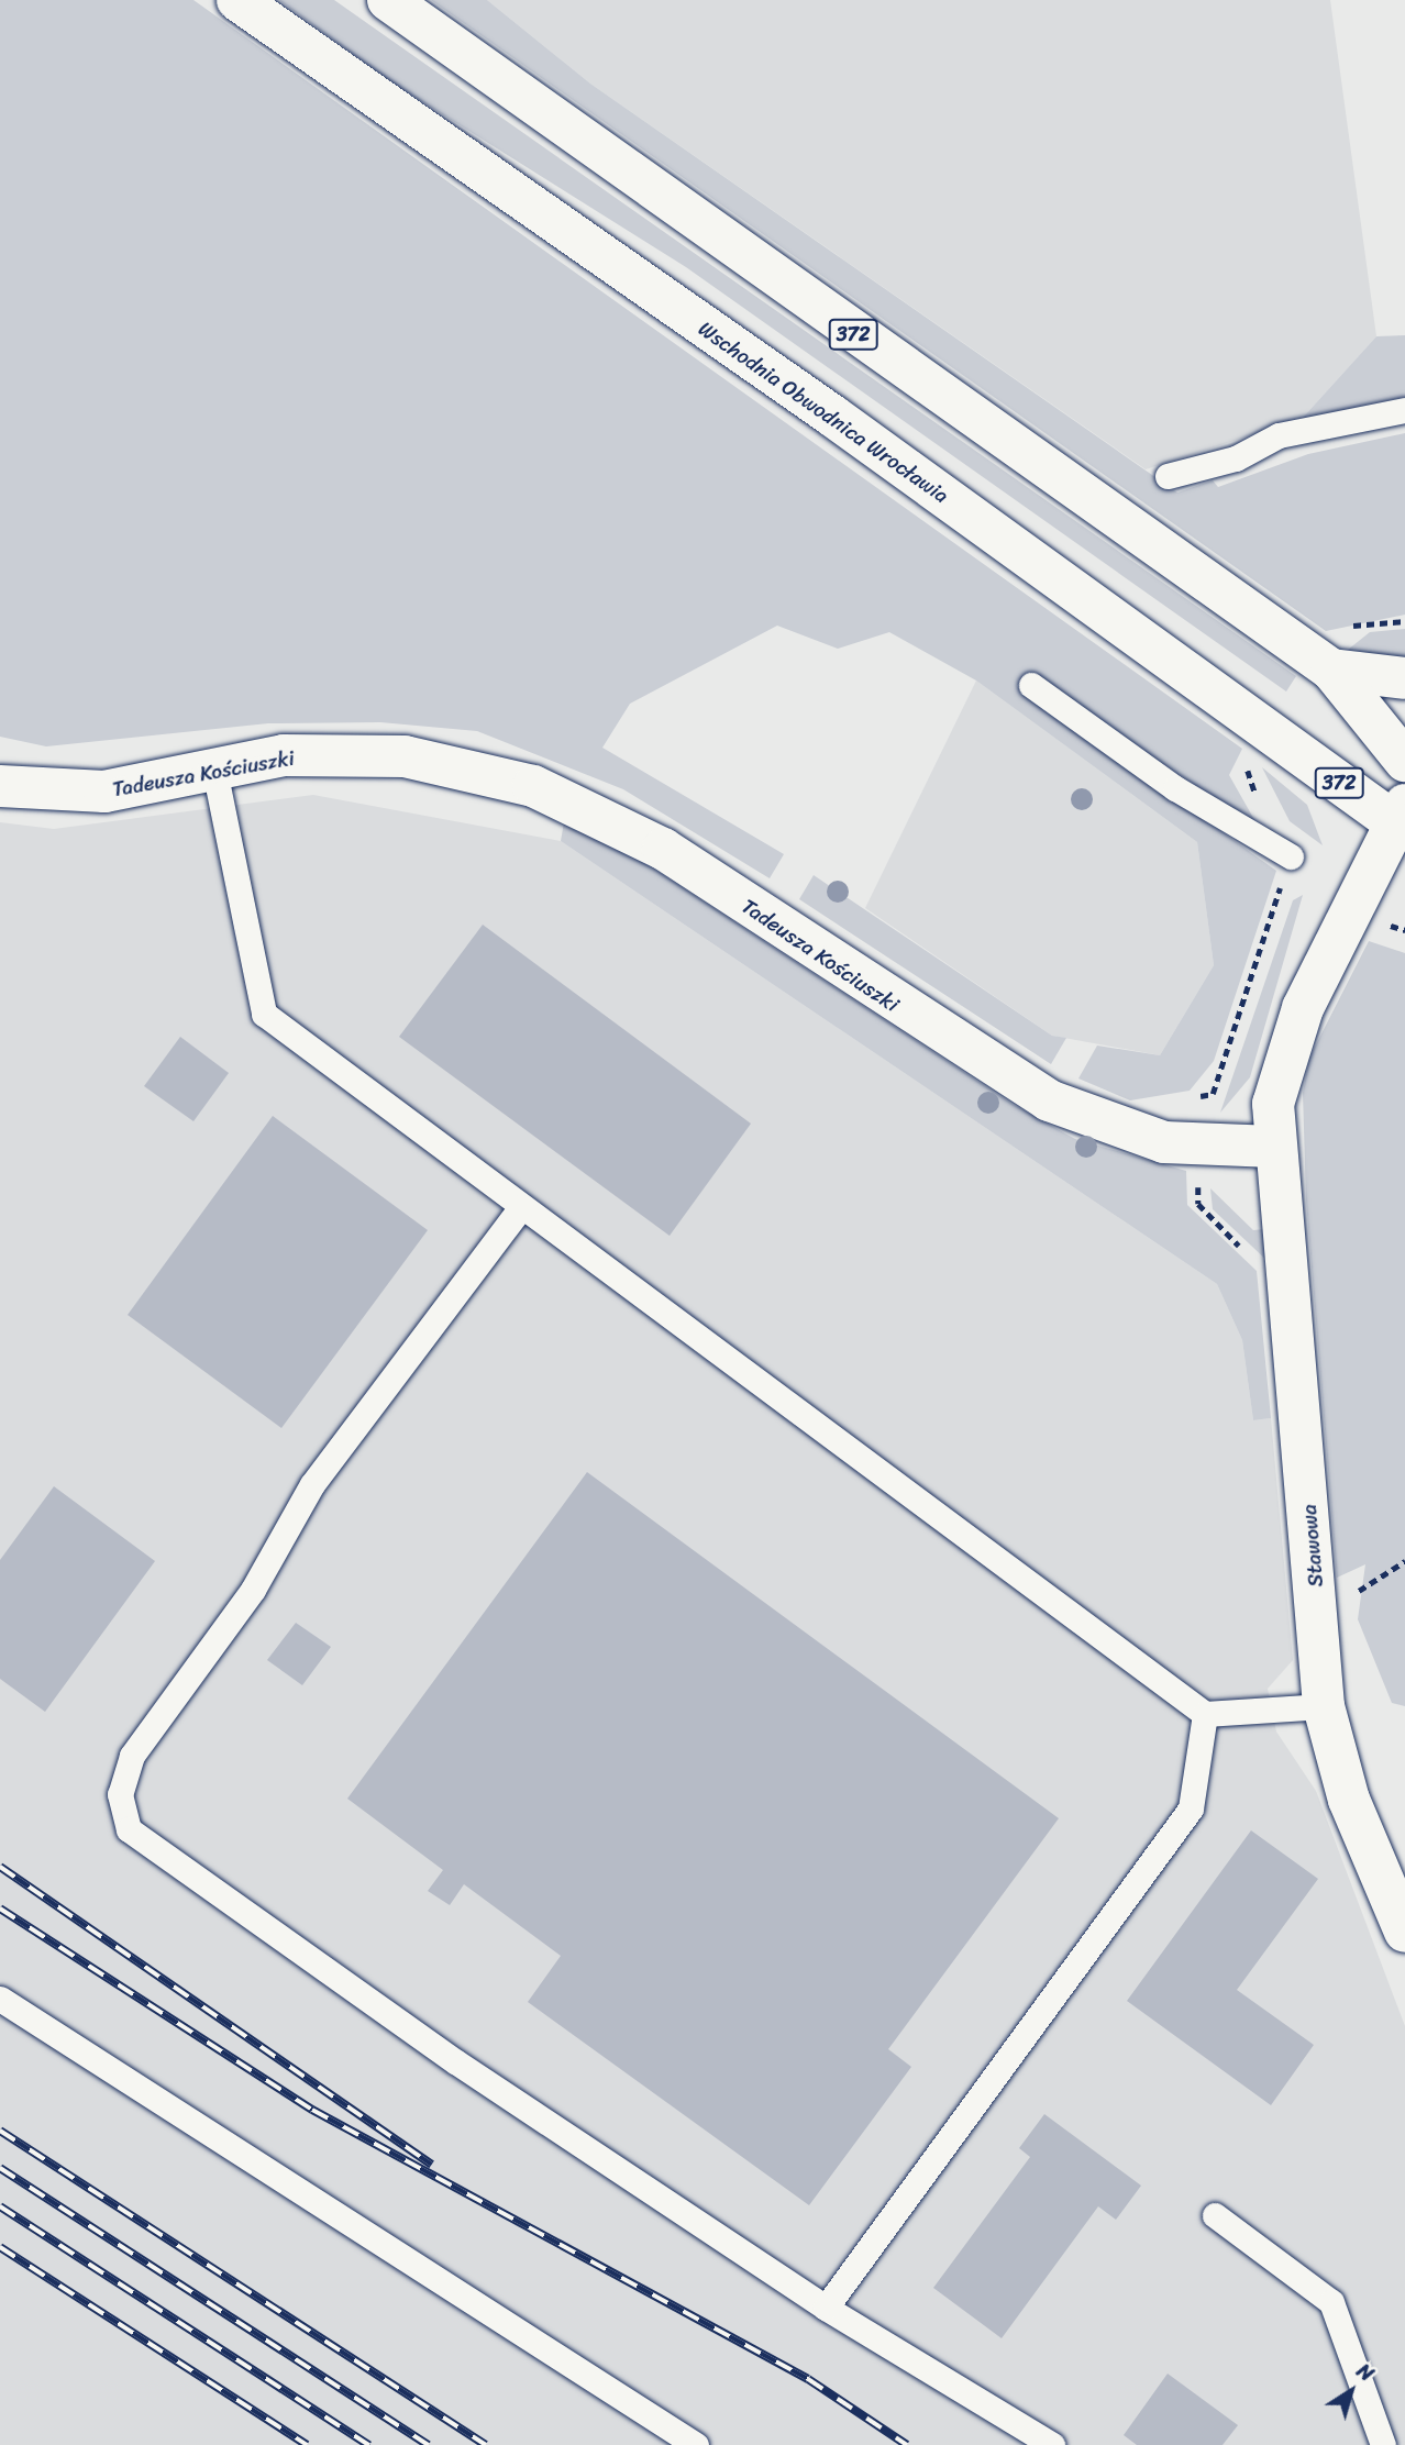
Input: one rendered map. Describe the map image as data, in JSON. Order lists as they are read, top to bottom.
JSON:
{
  "streets": {
    "main road": [
      "372",
      "Wschodnia Obwodnica Wrocławia",
      "Tadeusza Kościuszki",
      "Stawowa"
    ]
  },
  "crossings": [
    ["Tadeusza Kościuszki", "Stawowa"]
  ],
  "north": "top right"
}
